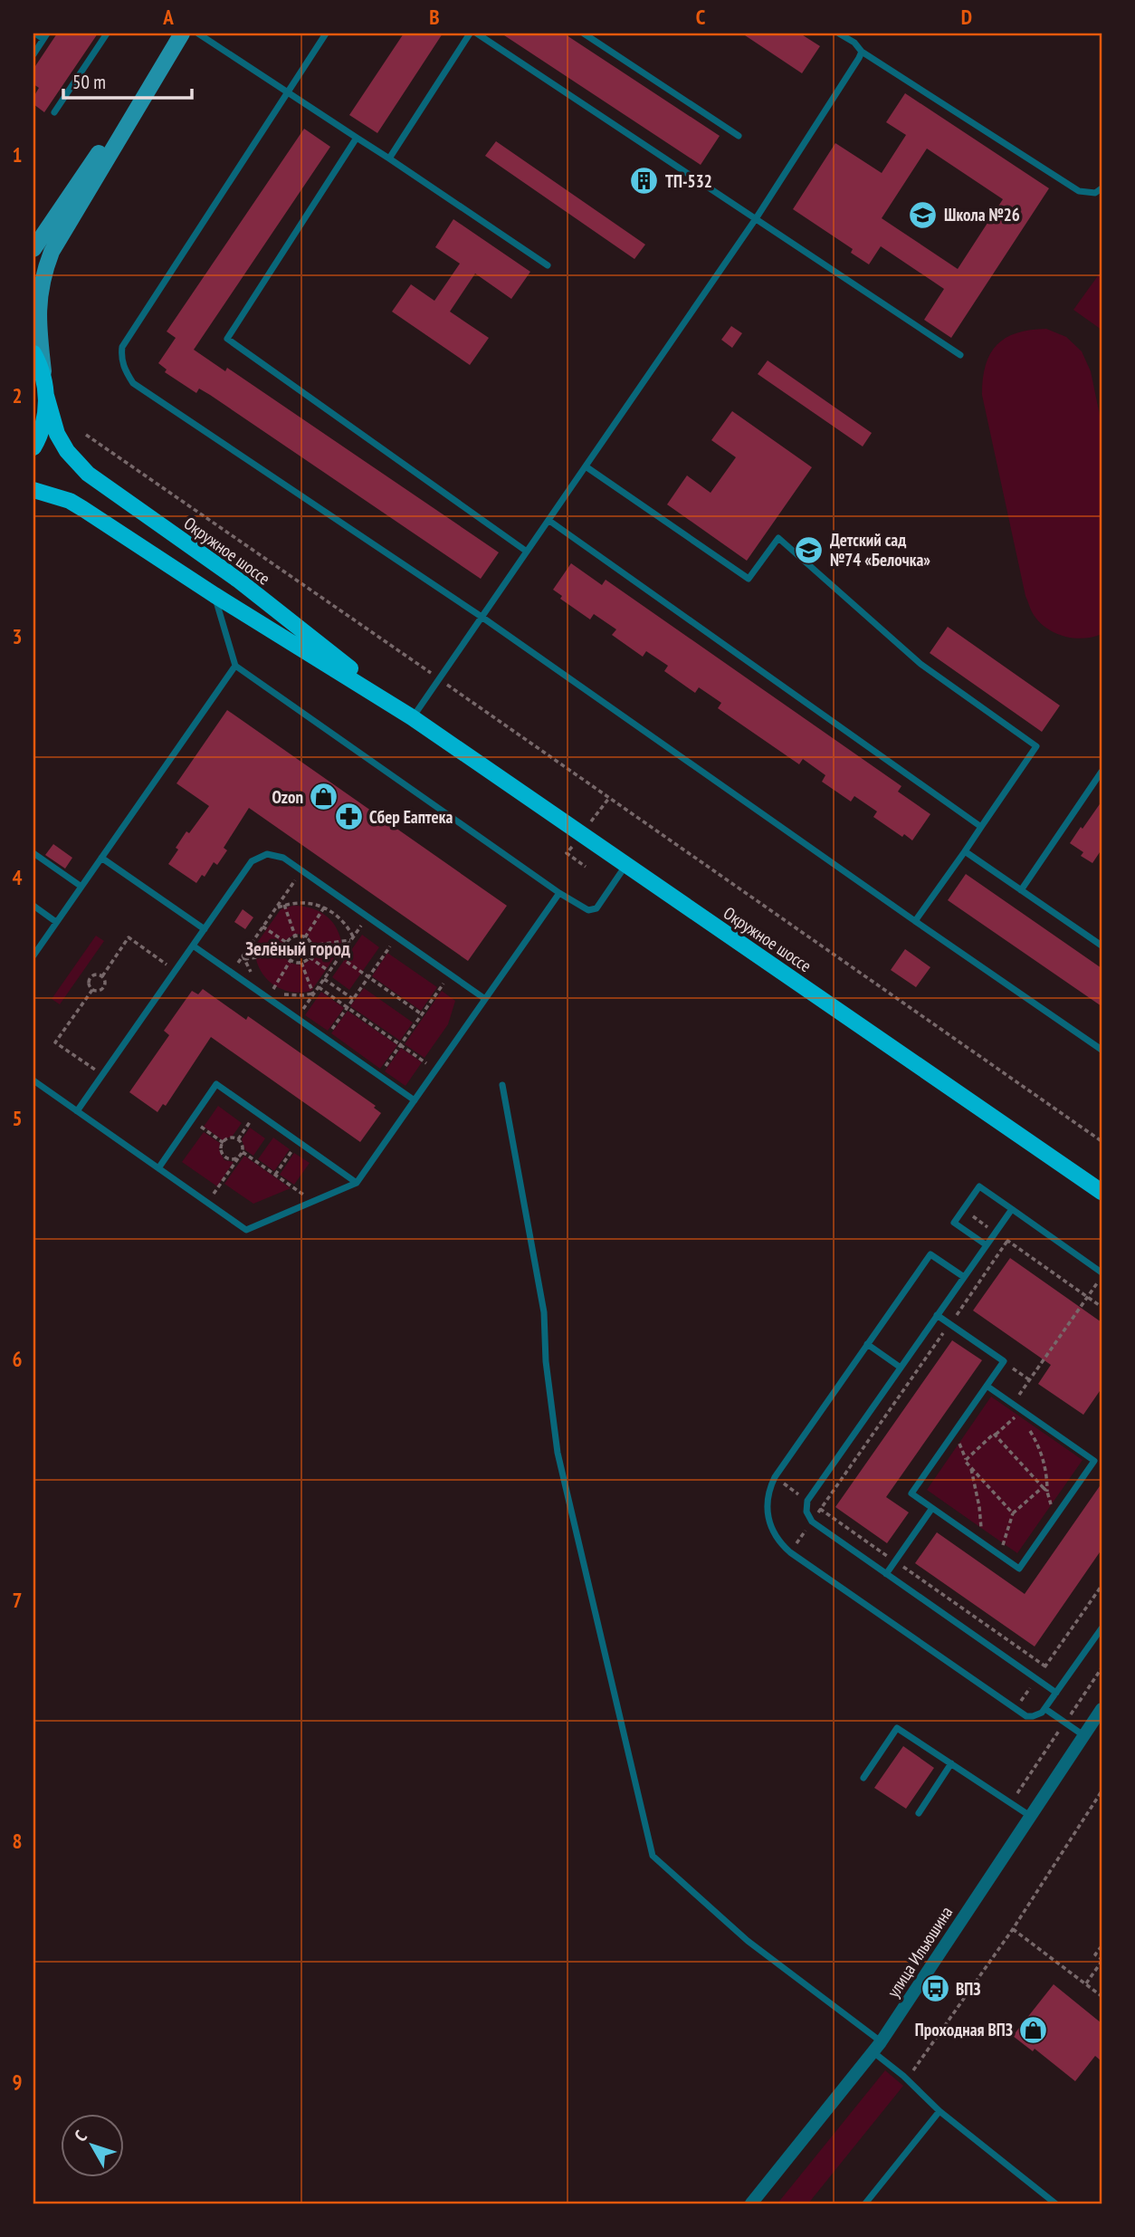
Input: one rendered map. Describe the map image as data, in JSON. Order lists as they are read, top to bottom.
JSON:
{
  "streets": {
    "main road": ["Окружное шоссе"],
    "street": ["улица Ильюшина"]
  },
  "districts": ["Зелёный город"],
  "places": {
    "building": ["ТП-532"],
    "school or university": ["Школа №26", "Детский сад №74 «Белочка»"],
    "shop": ["Ozon", "Проходная ВПЗ"],
    "pharmacy": ["Сбер Еаптека"],
    "bus stop": ["ВПЗ"]
  },
  "scale_bar": "50 m",
  "north": "top left",
  "grid": {
    "columns": [
      "A",
      "B",
      "C",
      "D"
    ],
    "rows": [
      "1",
      "2",
      "3",
      "4",
      "5",
      "6",
      "7",
      "8",
      "9"
    ]
  }
}
